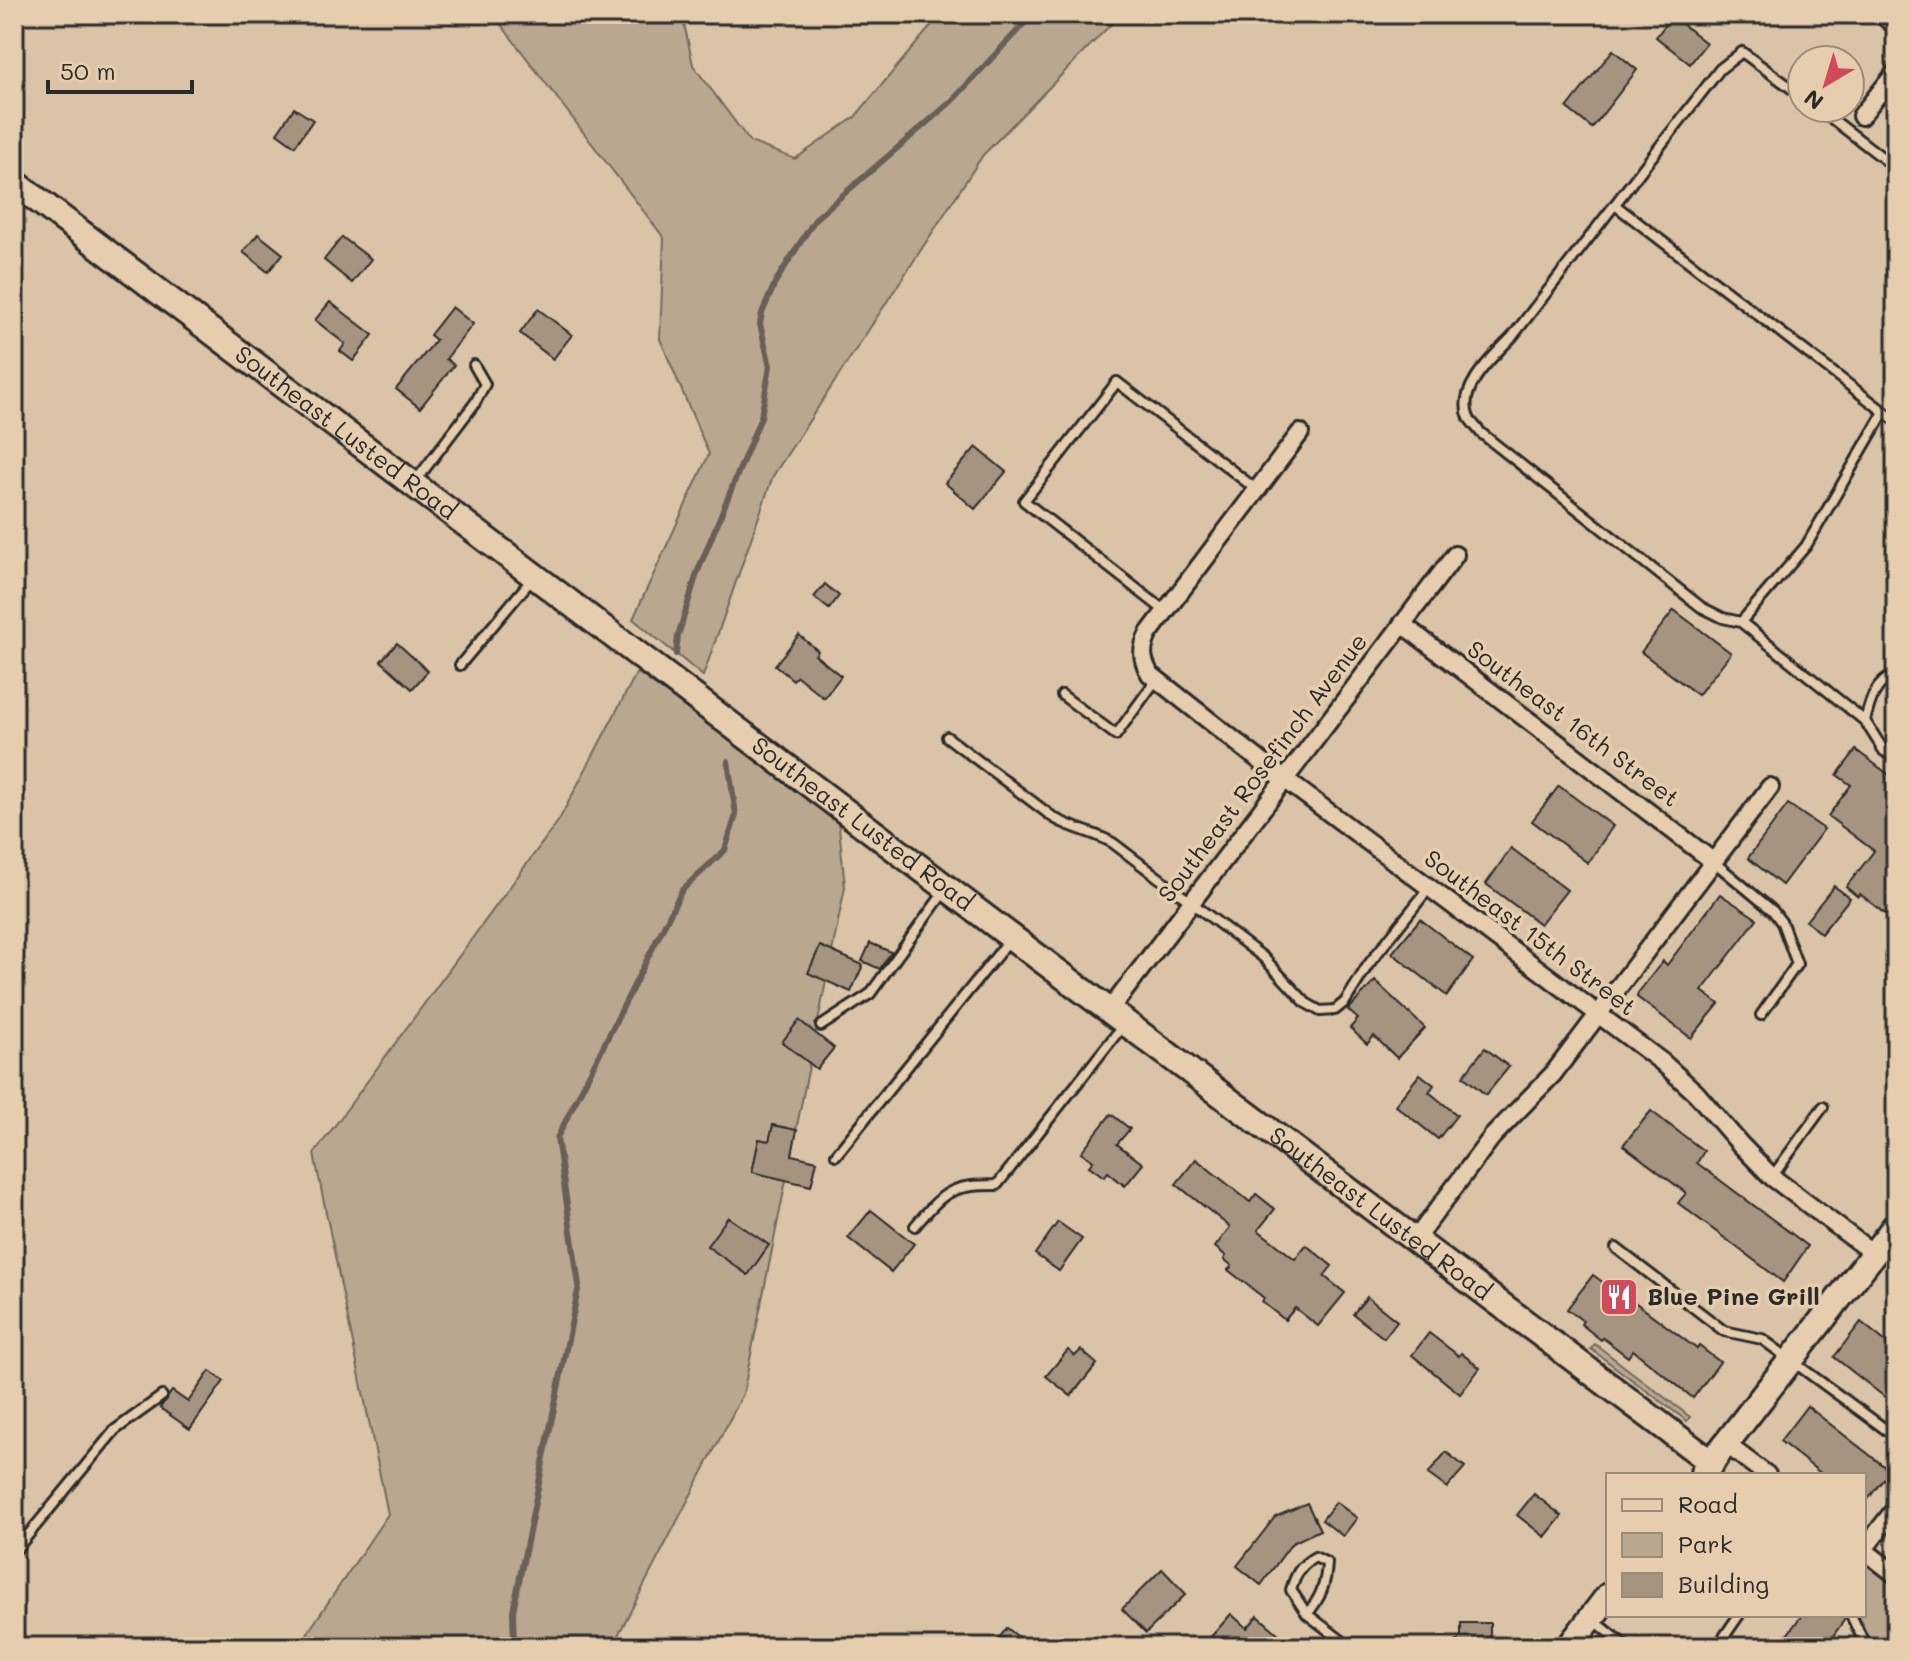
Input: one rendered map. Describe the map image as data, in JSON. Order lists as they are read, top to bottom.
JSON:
{
  "streets": {
    "main road": ["Southeast Lusted Road"],
    "street": ["Southeast 16th Street", "Southeast Rosefinch Avenue", "Southeast 15th Street"]
  },
  "crossings": [
    ["Southeast Lusted Road", "Southeast Rosefinch Avenue"],
    ["Southeast 16th Street", "Southeast Rosefinch Avenue"],
    ["Southeast Rosefinch Avenue", "Southeast 15th Street"]
  ],
  "places": {
    "restaurant": ["Blue Pine Grill"]
  },
  "legend": ["Road", "Park", "Building"],
  "scale_bar": "50 m",
  "north": "bottom left"
}
